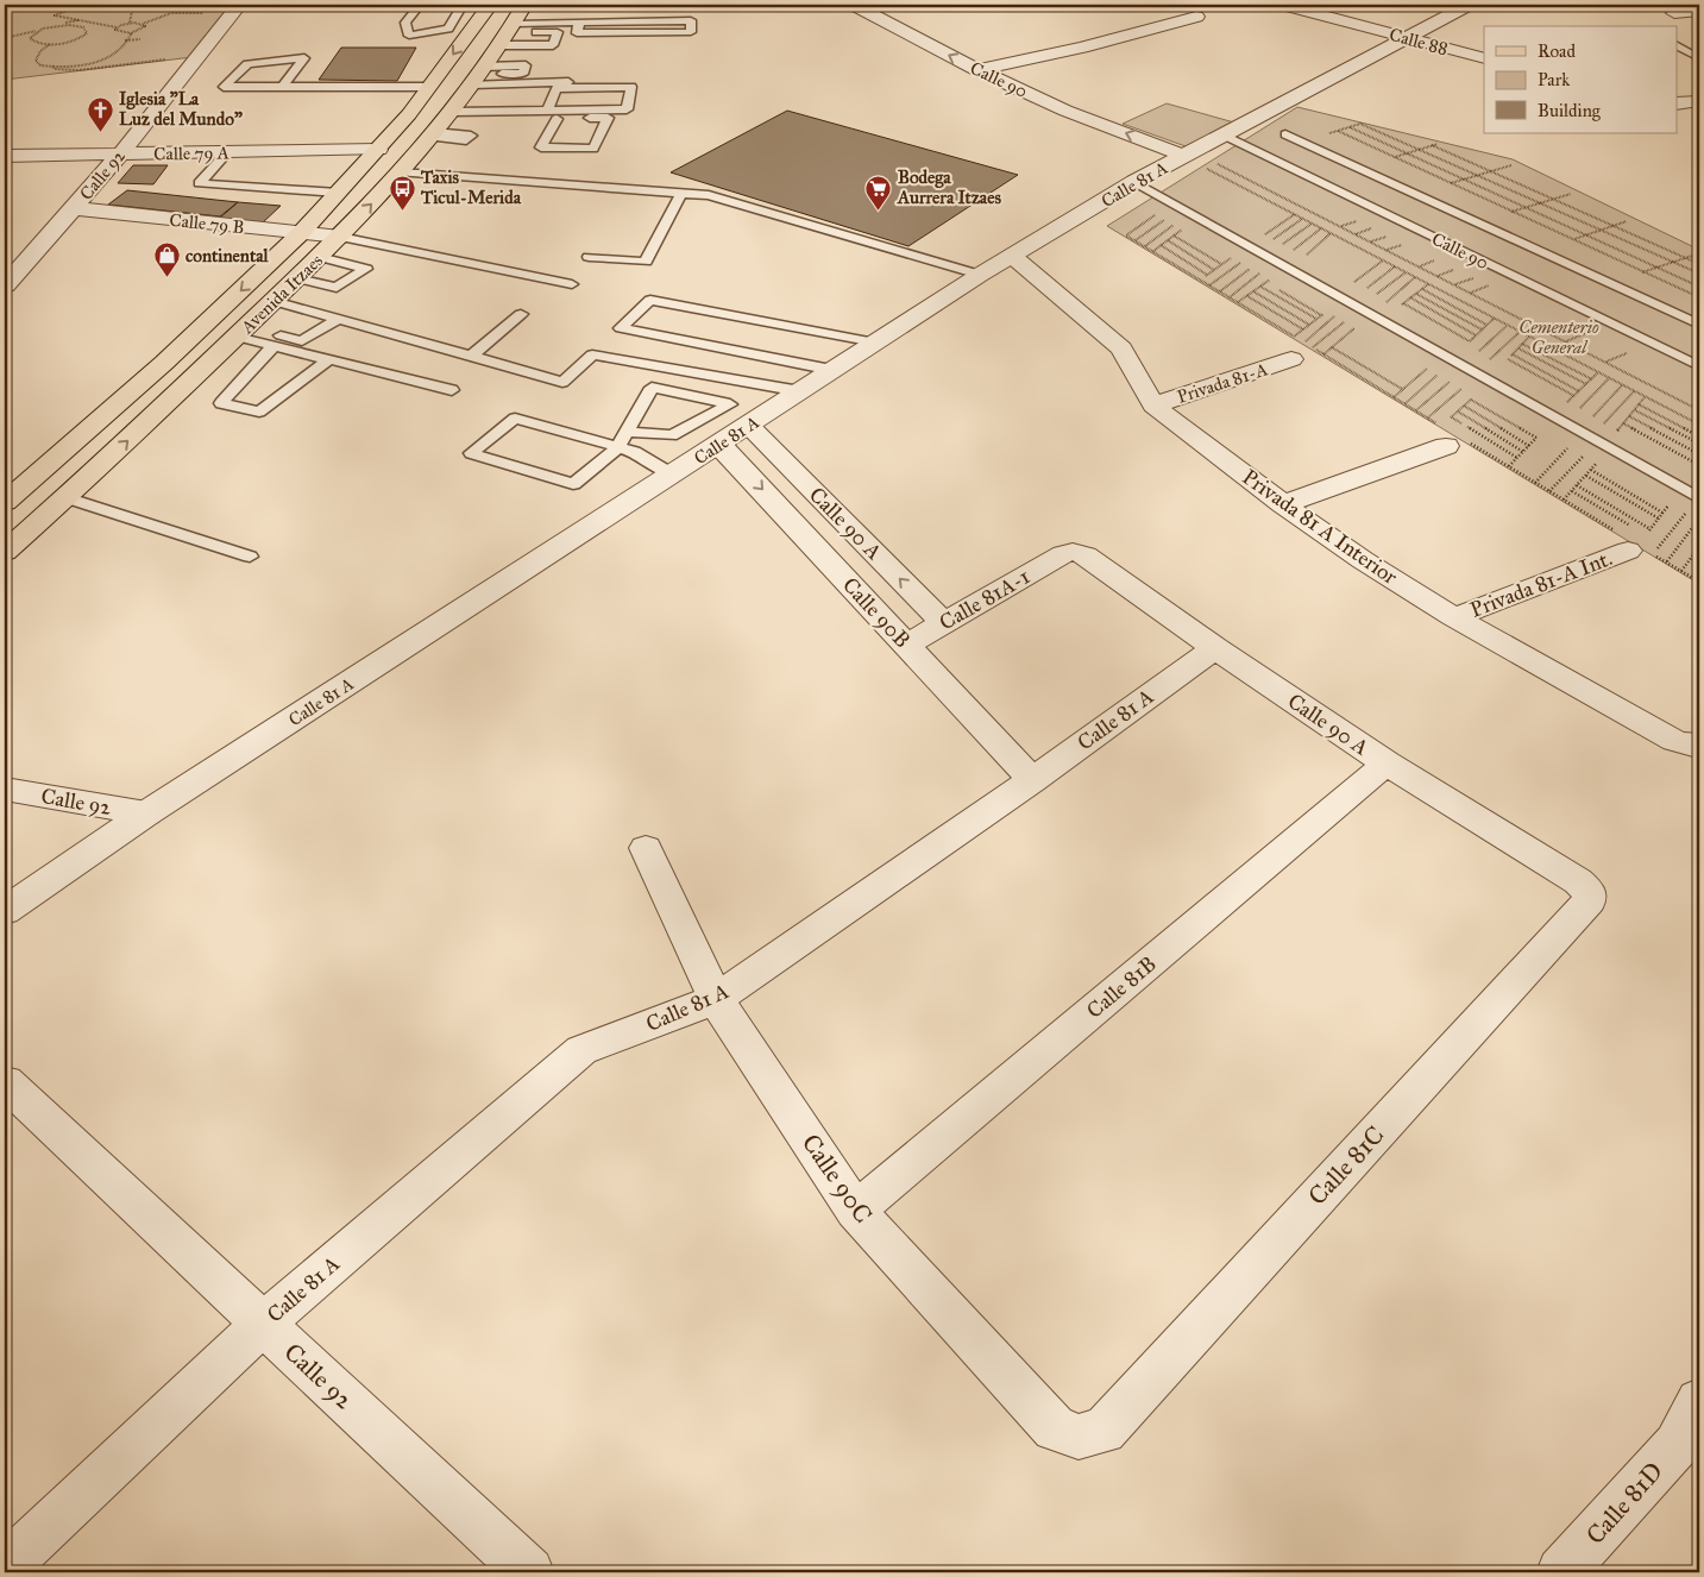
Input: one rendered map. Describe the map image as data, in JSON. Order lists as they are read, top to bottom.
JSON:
{
  "streets": {
    "main road": ["Avenida Itzaes"],
    "street": [
      "Calle 88",
      "Calle 90",
      "Calle 79 A",
      "Calle 92",
      "Calle 81 A",
      "Calle 79 B",
      "Privada 81-A",
      "Calle 90 A",
      "Privada 81 A Interior",
      "Privada 81-A Int.",
      "Calle 81A-1",
      "Calle 90B",
      "Calle 81B",
      "Calle 81C",
      "Calle 90C",
      "Calle 81D"
    ]
  },
  "crossings": [
    ["Calle 88", "Calle 81 A"],
    ["Calle 90", "Calle 81 A"],
    ["Calle 79 A", "Calle 92"],
    ["Calle 79 A", "Avenida Itzaes"],
    ["Calle 92", "Calle 81 A"],
    ["Calle 92", "Calle 79 B"],
    ["Calle 81 A", "Calle 90 A"],
    ["Calle 81 A", "Privada 81 A Interior"],
    ["Calle 81 A", "Calle 90B"],
    ["Calle 81 A", "Calle 90C"],
    ["Calle 79 B", "Avenida Itzaes"],
    ["Privada 81-A", "Privada 81 A Interior"],
    ["Calle 90 A", "Calle 81A-1"],
    ["Calle 90 A", "Calle 81B"],
    ["Calle 90 A", "Calle 81C"],
    ["Privada 81 A Interior", "Privada 81-A Int."],
    ["Calle 81A-1", "Calle 90B"],
    ["Calle 81B", "Calle 90C"],
    ["Calle 81C", "Calle 90C"]
  ],
  "one_way": ["Calle 90", "Calle 90B"],
  "parks": ["Cementerio General"],
  "places": {
    "church": ["Iglesia \"La Luz del Mundo\""],
    "bus stop": ["Taxis Ticul-Merida"],
    "supermarket": ["Bodega Aurrera Itzaes"],
    "shop": ["continental"]
  },
  "legend": ["Road", "Park", "Building"]
}
